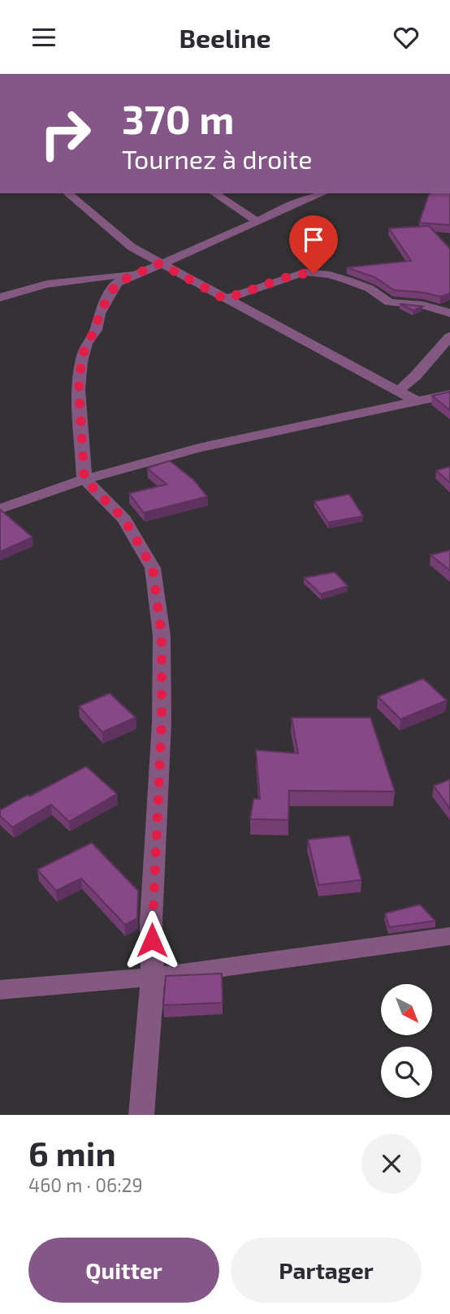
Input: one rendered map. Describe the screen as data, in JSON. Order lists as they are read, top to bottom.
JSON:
{
  "north": "bottom right",
  "page": {
    "header": "Beeline",
    "turn": ["370 m", "Tournez à droite"],
    "heading": ["6 min", "460 m · 06:29"],
    "buttons": ["Quitter", "Partager"]
  }
}
